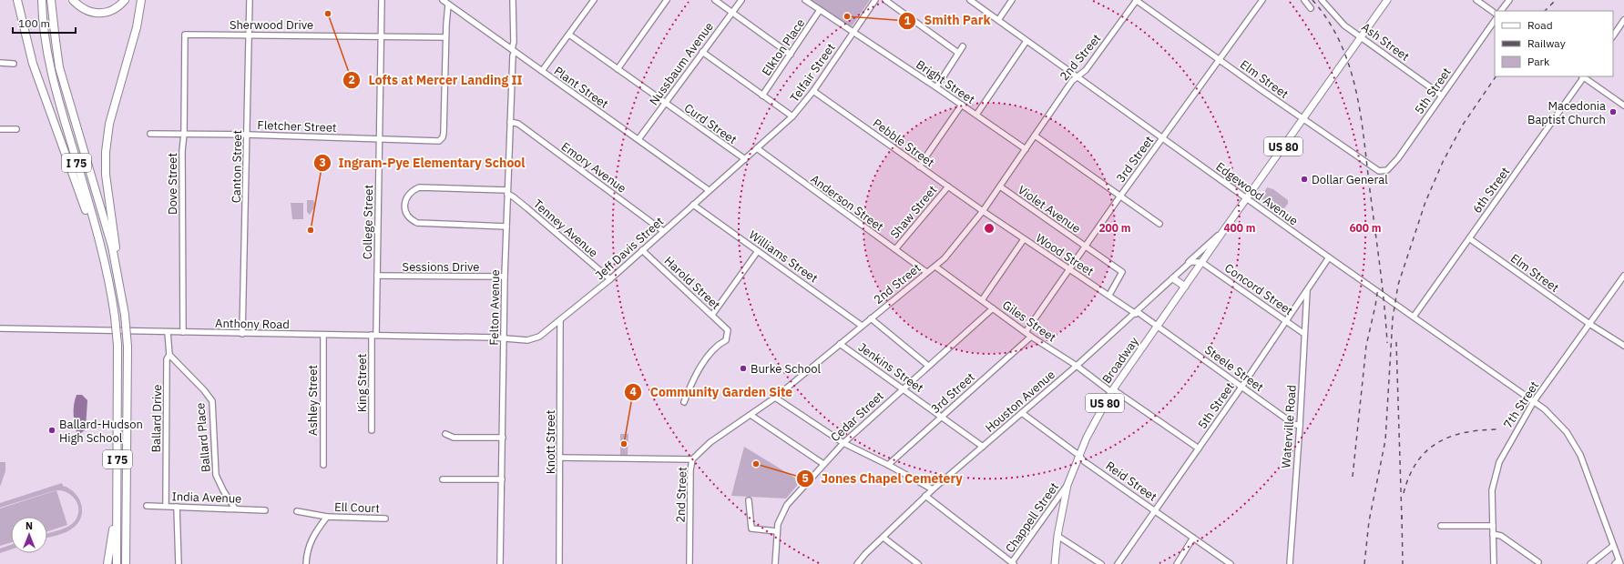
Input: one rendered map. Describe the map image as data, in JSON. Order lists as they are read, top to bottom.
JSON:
{
  "streets": {
    "highway": ["I 75"],
    "main road": ["US 80", "Broadway"],
    "street": [
      "Sherwood Drive",
      "Ash Street",
      "Elkton Place",
      "2nd Street",
      "Nussbaum Avenue",
      "Telfair Street",
      "Elm Street",
      "Bright Street",
      "Plant Street",
      "5th Street",
      "Curd Street",
      "Fletcher Street",
      "Pebble Street",
      "3rd Street",
      "Canton Street",
      "Emory Avenue",
      "Dove Street",
      "6th Street",
      "Edgewood Avenue",
      "Anderson Street",
      "Violet Avenue",
      "Shaw Street",
      "College Street",
      "Tenney Avenue",
      "Jeff Davis Street",
      "Wood Street",
      "Williams Street",
      "Sessions Drive",
      "Harold Street",
      "Concord Street",
      "Felton Avenue",
      "Giles Street",
      "Anthony Road",
      "Jenkins Street",
      "Steele Street",
      "King Street",
      "Ashley Street",
      "Houston Avenue",
      "7th Street",
      "Cedar Street",
      "Ballard Drive",
      "Waterville Road",
      "Ballard Place",
      "Knott Street",
      "Reid Street",
      "India Avenue",
      "Ell Court",
      "Chappell Street"
    ]
  },
  "crossings": [
    ["Sherwood Drive", "Fletcher Street"],
    ["Sherwood Drive", "Canton Street"],
    ["Sherwood Drive", "Dove Street"],
    ["Sherwood Drive", "College Street"],
    ["Ash Street", "5th Street"],
    ["Ash Street", "US 80"],
    ["Elkton Place", "Bright Street"],
    ["2nd Street", "Elm Street"],
    ["2nd Street", "Bright Street"],
    ["2nd Street", "Pebble Street"],
    ["2nd Street", "Edgewood Avenue"],
    ["2nd Street", "Anderson Street"],
    ["2nd Street", "Violet Avenue"],
    ["2nd Street", "Wood Street"],
    ["2nd Street", "Williams Street"],
    ["2nd Street", "Giles Street"],
    ["2nd Street", "Jenkins Street"],
    ["Nussbaum Avenue", "Plant Street"],
    ["Nussbaum Avenue", "Curd Street"],
    ["Telfair Street", "Bright Street"],
    ["Telfair Street", "Pebble Street"],
    ["Telfair Street", "Anderson Street"],
    ["Telfair Street", "Jeff Davis Street"],
    ["Elm Street", "5th Street"],
    ["Elm Street", "US 80"],
    ["Elm Street", "3rd Street"],
    ["Elm Street", "6th Street"],
    ["Elm Street", "7th Street"],
    ["Plant Street", "Jeff Davis Street"],
    ["Plant Street", "Felton Avenue"],
    ["5th Street", "Edgewood Avenue"],
    ["5th Street", "Concord Street"],
    ["5th Street", "Giles Street"],
    ["5th Street", "Steele Street"],
    ["5th Street", "Waterville Road"],
    ["5th Street", "Reid Street"],
    ["Curd Street", "Jeff Davis Street"],
    ["Fletcher Street", "Canton Street"],
    ["Fletcher Street", "Dove Street"],
    ["Fletcher Street", "College Street"],
    ["Pebble Street", "Shaw Street"],
    ["Pebble Street", "Wood Street"],
    ["US 80", "Edgewood Avenue"],
    ["US 80", "Concord Street"],
    ["US 80", "Broadway"],
    ["US 80", "Houston Avenue"],
    ["3rd Street", "Edgewood Avenue"],
    ["3rd Street", "Violet Avenue"],
    ["3rd Street", "Wood Street"],
    ["3rd Street", "Giles Street"],
    ["3rd Street", "Jenkins Street"],
    ["Canton Street", "Anthony Road"],
    ["Emory Avenue", "Jeff Davis Street"],
    ["Emory Avenue", "Felton Avenue"],
    ["Dove Street", "Anthony Road"],
    ["6th Street", "Edgewood Avenue"],
    ["Edgewood Avenue", "7th Street"],
    ["Anderson Street", "Shaw Street"],
    ["Anderson Street", "Jeff Davis Street"],
    ["Violet Avenue", "Wood Street"],
    ["College Street", "Sessions Drive"],
    ["College Street", "Anthony Road"],
    ["College Street", "King Street"],
    ["Tenney Avenue", "Jeff Davis Street"],
    ["Tenney Avenue", "Felton Avenue"],
    ["Jeff Davis Street", "Williams Street"],
    ["Jeff Davis Street", "Harold Street"],
    ["Jeff Davis Street", "Felton Avenue"],
    ["Jeff Davis Street", "Anthony Road"],
    ["Jeff Davis Street", "Knott Street"],
    ["Wood Street", "Broadway"],
    ["Wood Street", "Steele Street"],
    ["Wood Street", "Houston Avenue"],
    ["Sessions Drive", "Felton Avenue"],
    ["Concord Street", "Broadway"],
    ["Concord Street", "Waterville Road"],
    ["Felton Avenue", "Anthony Road"],
    ["Giles Street", "Broadway"],
    ["Giles Street", "Houston Avenue"],
    ["Giles Street", "Cedar Street"],
    ["Anthony Road", "King Street"],
    ["Anthony Road", "Ashley Street"],
    ["Anthony Road", "Ballard Drive"],
    ["Broadway", "Steele Street"],
    ["Broadway", "Reid Street"],
    ["Broadway", "Chappell Street"],
    ["Jenkins Street", "Houston Avenue"],
    ["Jenkins Street", "Cedar Street"],
    ["Steele Street", "Waterville Road"],
    ["Houston Avenue", "Reid Street"],
    ["Ballard Drive", "Ballard Place"],
    ["Ballard Drive", "India Avenue"],
    ["Ballard Place", "India Avenue"]
  ],
  "places": [
    "Lofts at Mercer Landing II",
    "Smith Park",
    "Macedonia Baptist Church",
    "Dollar General",
    "Ingram-Pye Elementary School",
    "Burke School",
    "Ballard-Hudson High School",
    "Community Garden Site",
    "Jones Chapel Cemetery"
  ],
  "legend": ["Road", "Railway", "Park"],
  "scale_bar": "100 m",
  "north": "top",
  "rings": ["200 m", "400 m", "600 m"]
}
